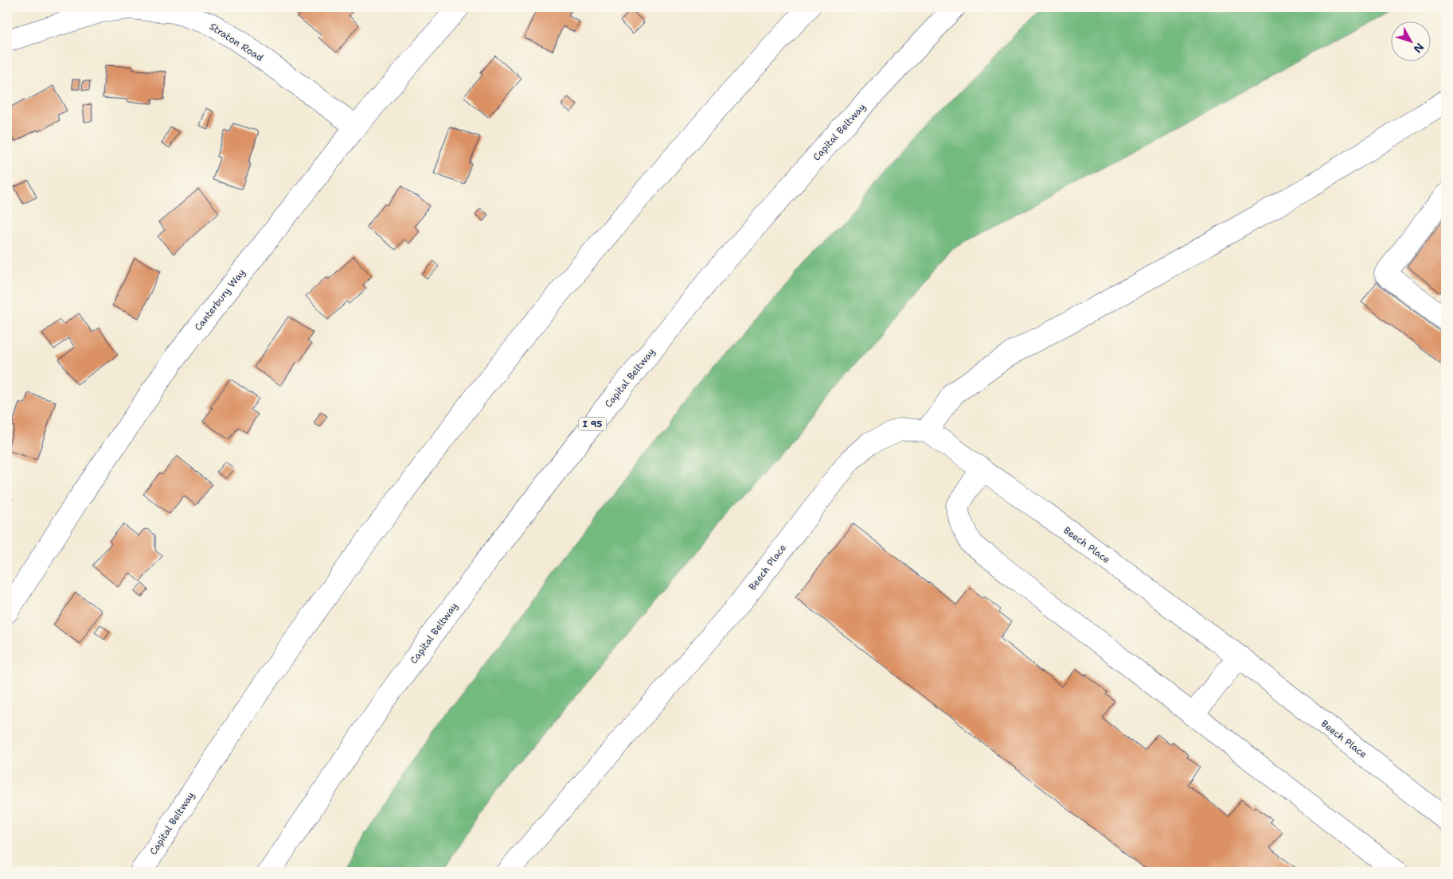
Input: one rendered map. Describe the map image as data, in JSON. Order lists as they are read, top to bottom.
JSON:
{
  "streets": {
    "main road": [
      "Straton Road",
      "Capital Beltway",
      "Canterbury Way",
      "I 95",
      "Beech Place"
    ]
  },
  "crossings": [
    ["Straton Road", "Canterbury Way"]
  ],
  "north": "bottom right"
}
